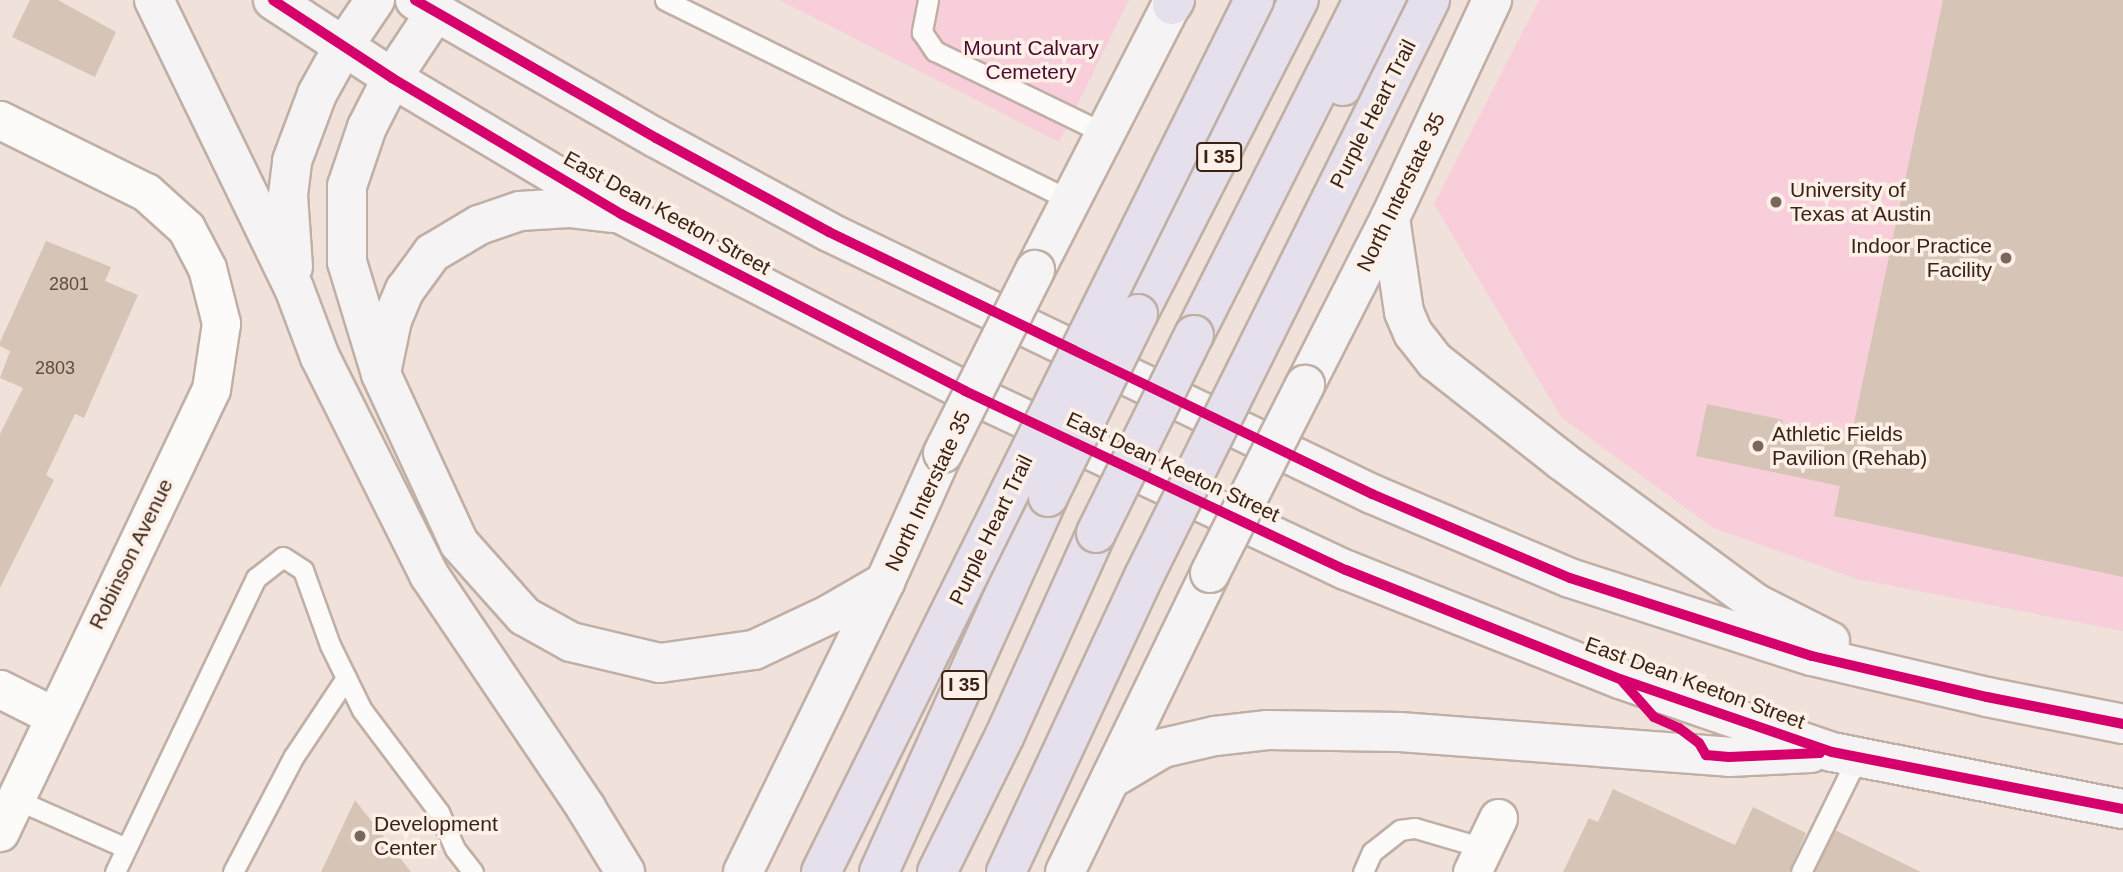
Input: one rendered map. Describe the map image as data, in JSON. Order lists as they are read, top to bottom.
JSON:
{
  "streets": {
    "highway": ["Purple Heart Trail", "I 35"],
    "main road": ["North Interstate 35", "East Dean Keeton Street"],
    "street": ["Robinson Avenue"]
  },
  "parks": ["Mount Calvary Cemetery"],
  "places": [
    "University of Texas at Austin",
    "Indoor Practice Facility",
    "Athletic Fields Pavilion (Rehab)",
    "Development Center"
  ],
  "house_numbers": ["2801", "2803"]
}
